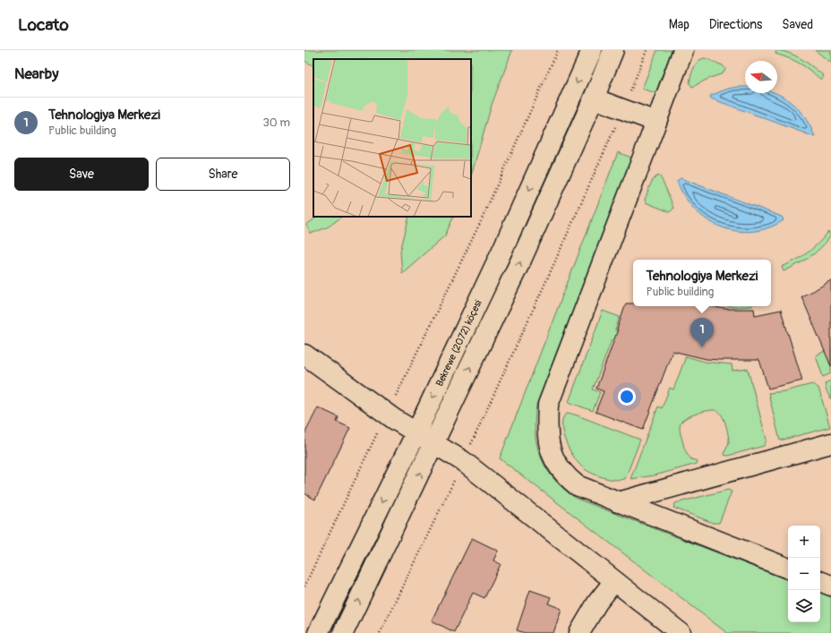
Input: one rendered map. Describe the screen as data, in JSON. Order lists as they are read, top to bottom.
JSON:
{
  "streets": {
    "main road": ["Bekrewe (2072) köçesi"]
  },
  "north": "left",
  "page": {
    "header": "Locato",
    "nav": ["Map", "Directions", "Saved"],
    "heading": "Nearby",
    "list": [
      {
        "mark": "1",
        "name": "Tehnologiya Merkezi",
        "note": "Public building",
        "value": "30 m"
      }
    ],
    "buttons": ["Save", "Share"],
    "popup": ["Tehnologiya Merkezi", "Public building"],
    "pins": "1",
    "map_buttons": ["+", "−"]
  }
}
